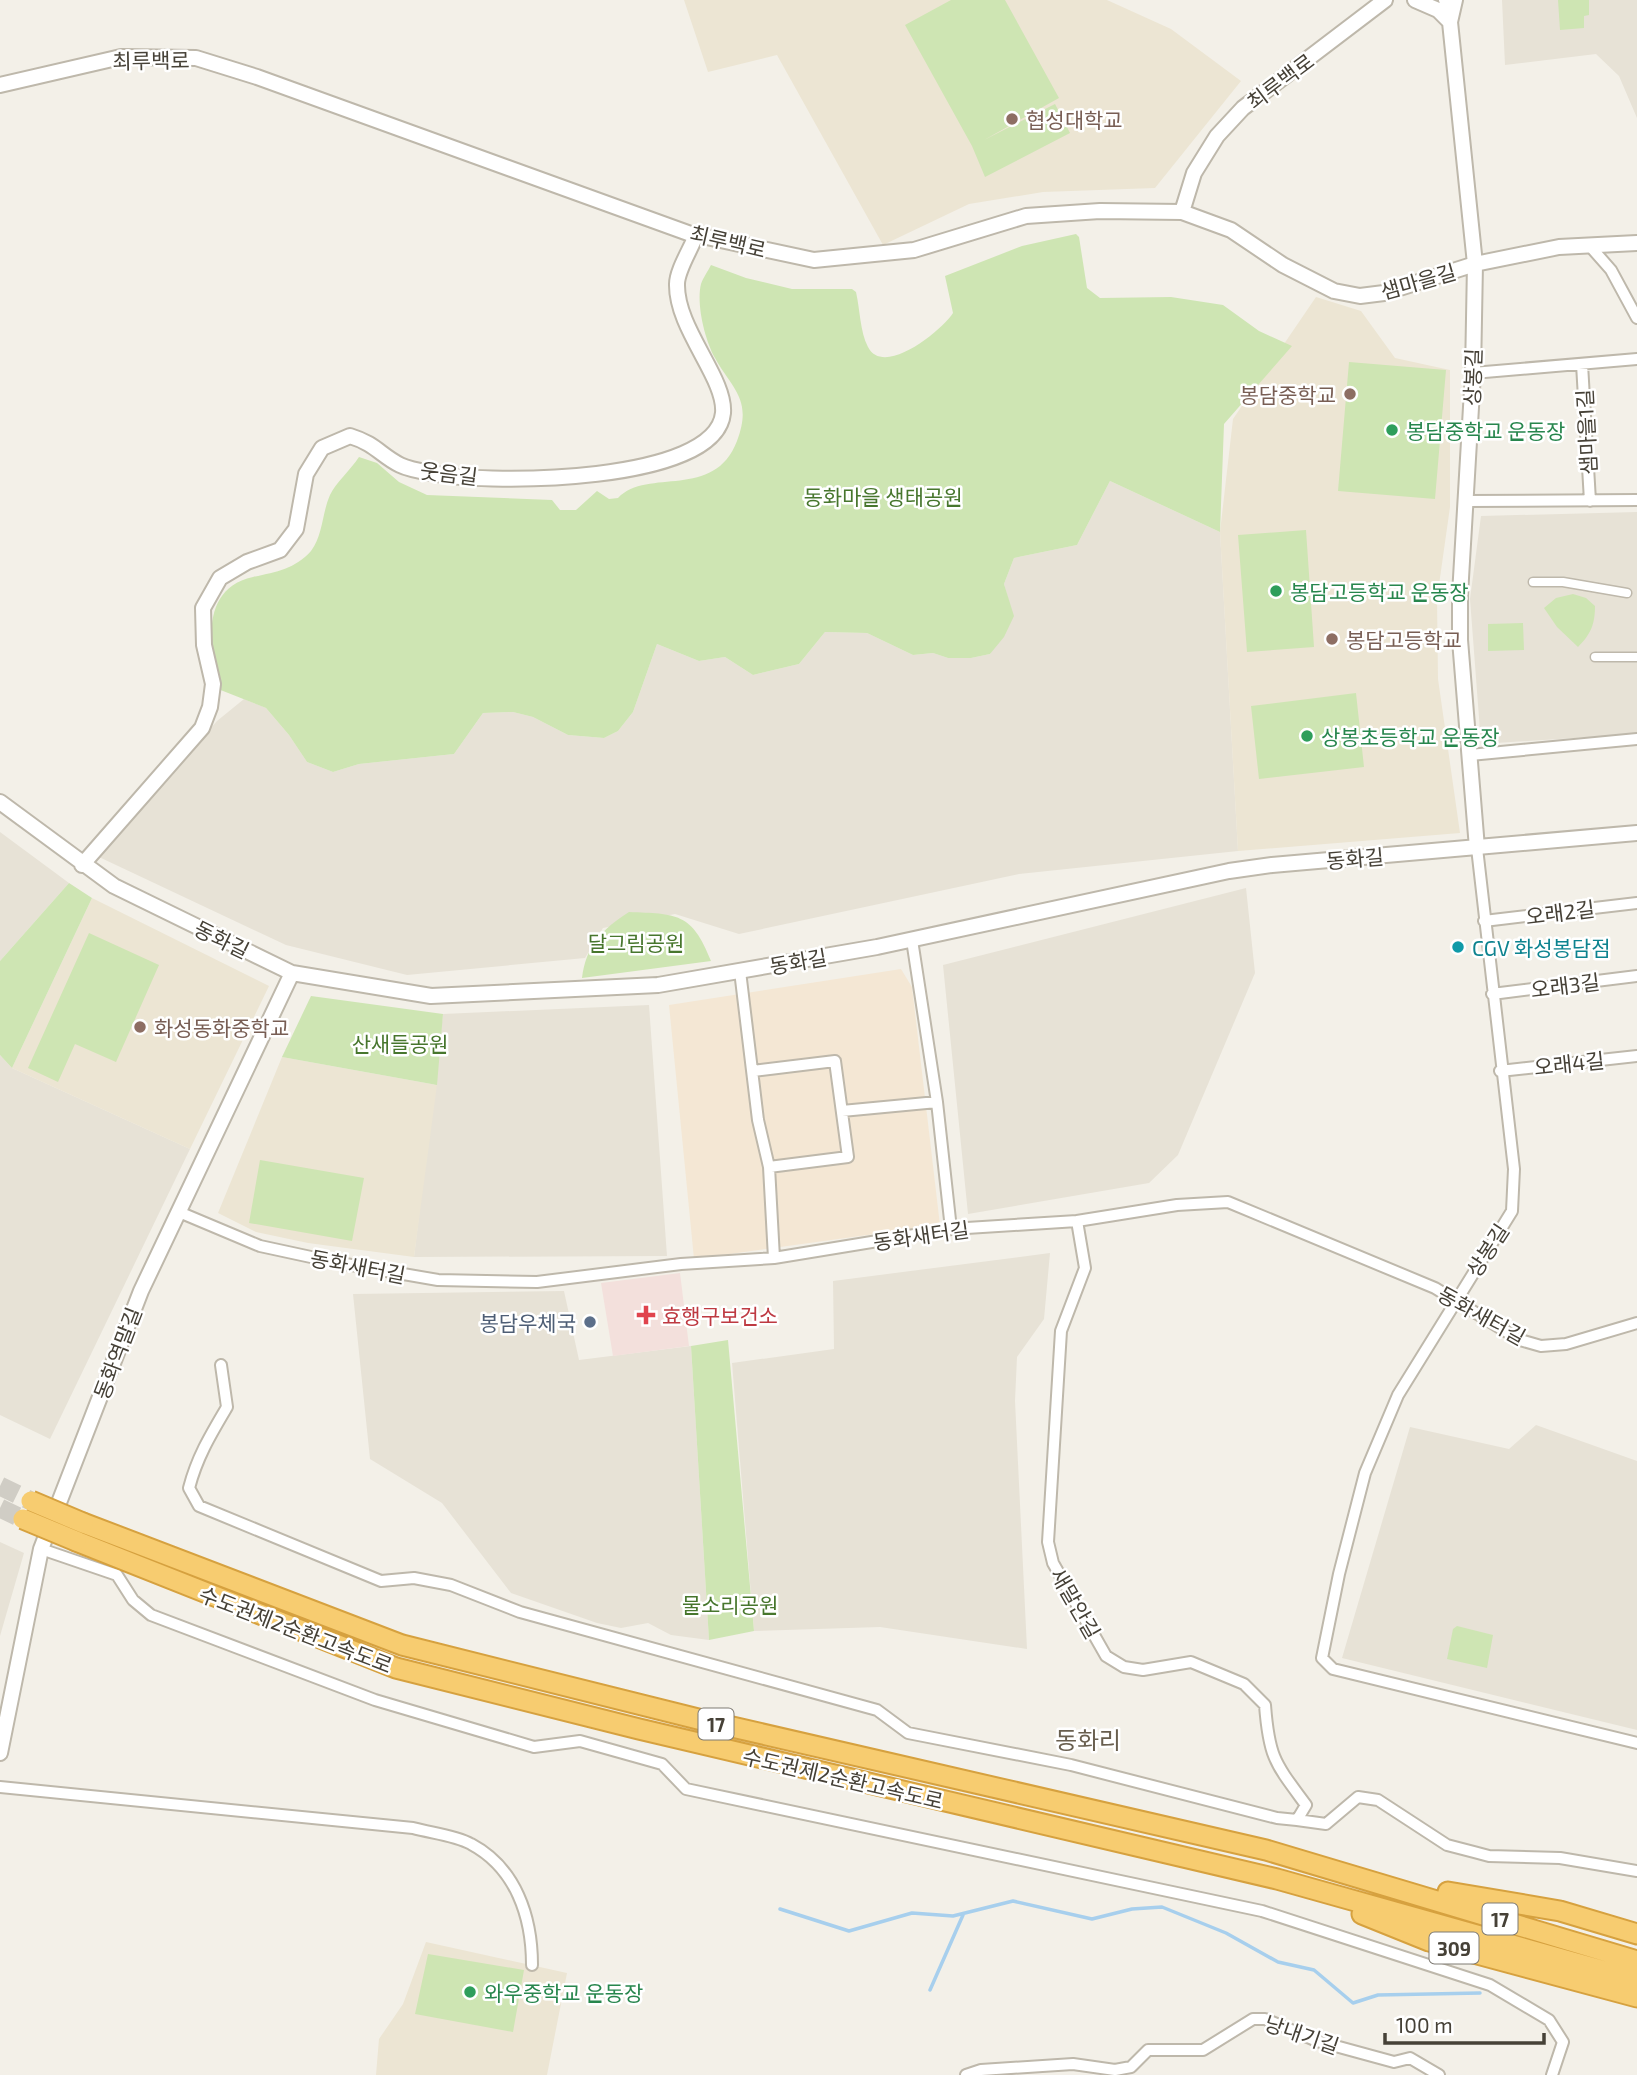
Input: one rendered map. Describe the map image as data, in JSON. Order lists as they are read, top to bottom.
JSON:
{
  "streets": {
    "highway": ["수도권제2순환고속도로", "17", "309"],
    "street": [
      "최루백로",
      "샘마을길",
      "상봉길",
      "샘마을1길",
      "웃음길",
      "동화길",
      "오래2길",
      "오래3길",
      "오래4길",
      "동화새터길",
      "동화역말길",
      "새말안길",
      "낭내기길"
    ]
  },
  "crossings": [
    ["최루백로", "샘마을길"],
    ["최루백로", "웃음길"],
    ["샘마을길", "상봉길"],
    ["상봉길", "샘마을1길"],
    ["상봉길", "동화길"],
    ["상봉길", "오래2길"],
    ["상봉길", "오래3길"],
    ["상봉길", "오래4길"],
    ["상봉길", "동화새터길"],
    ["웃음길", "동화길"],
    ["동화길", "동화역말길"],
    ["동화새터길", "동화역말길"],
    ["동화새터길", "새말안길"],
    ["수도권제2순환고속도로", "309"]
  ],
  "districts": ["동화리"],
  "parks": [
    "동화마을 생태공원",
    "달그림공원",
    "산새들공원",
    "물소리공원"
  ],
  "places": {
    "other": [
      "협성대학교",
      "봉담중학교",
      "봉담중학교 운동장",
      "봉담고등학교 운동장",
      "봉담고등학교",
      "상봉초등학교 운동장",
      "CGV 화성봉담점",
      "화성동화중학교",
      "봉담우체국",
      "와우중학교 운동장"
    ],
    "health": ["효행구보건소"]
  },
  "scale_bar": "100 m"
}
